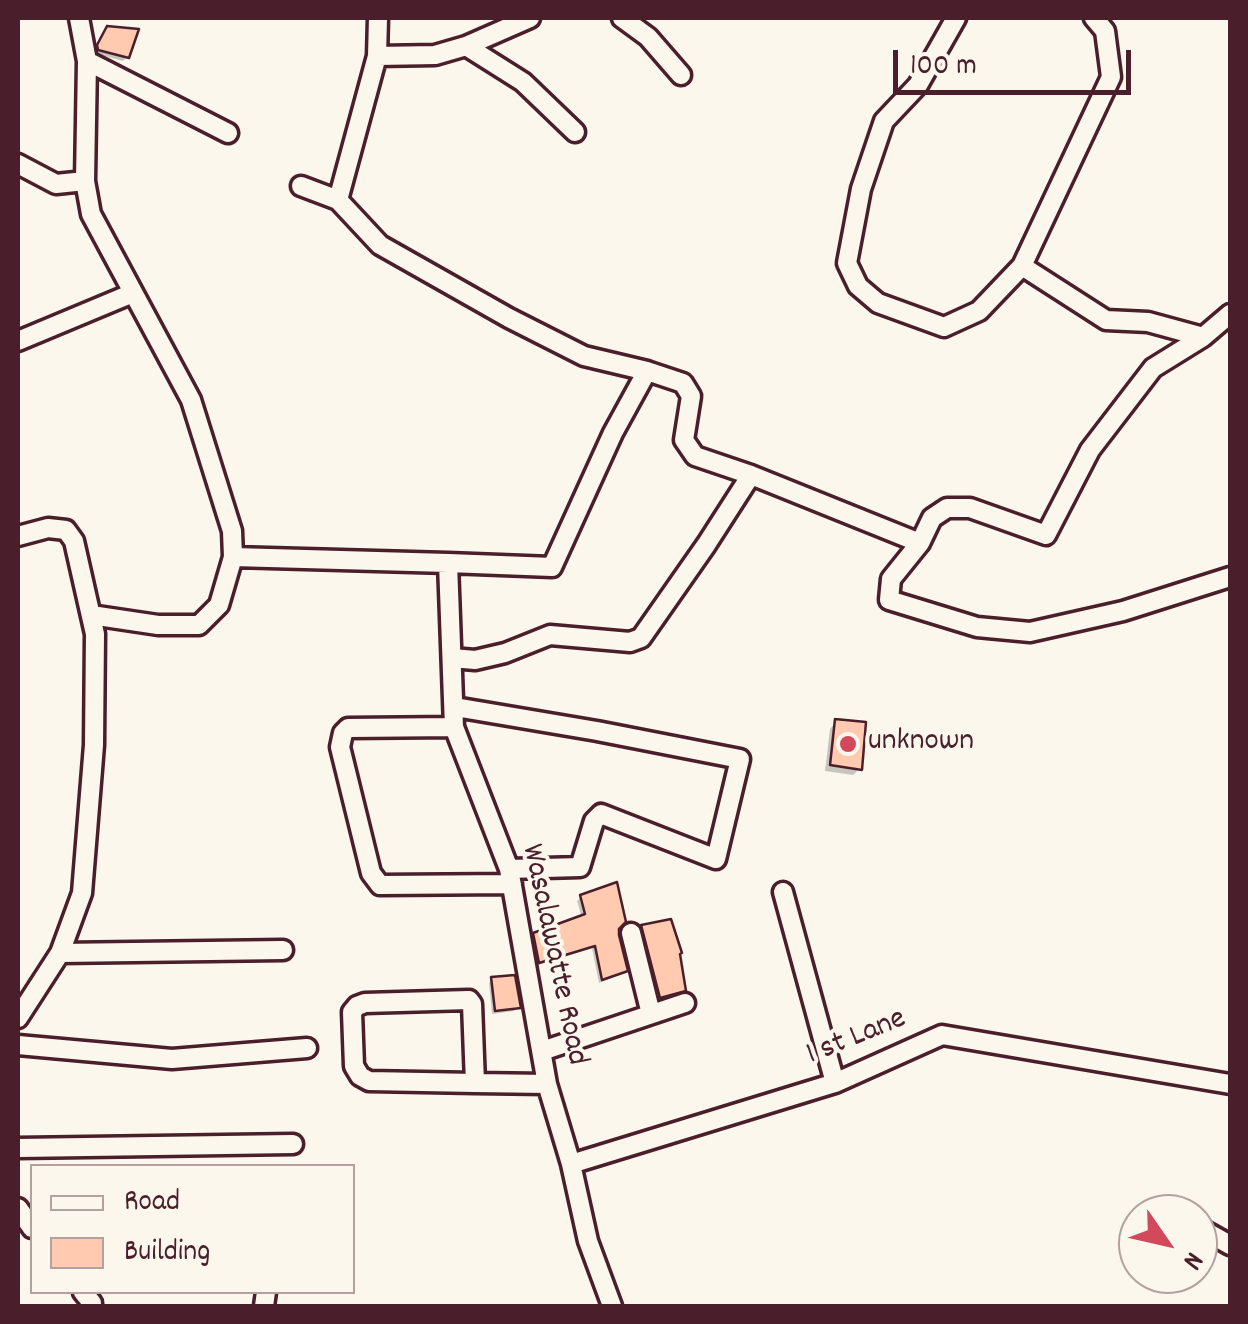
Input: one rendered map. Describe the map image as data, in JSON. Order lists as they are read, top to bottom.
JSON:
{
  "streets": {
    "street": ["Wasalawatte Road", "1 st Lane"]
  },
  "crossings": [
    ["Wasalawatte Road", "1 st Lane"]
  ],
  "places": ["unknown"],
  "legend": ["Road", "Building"],
  "scale_bar": "100 m",
  "north": "bottom right"
}
